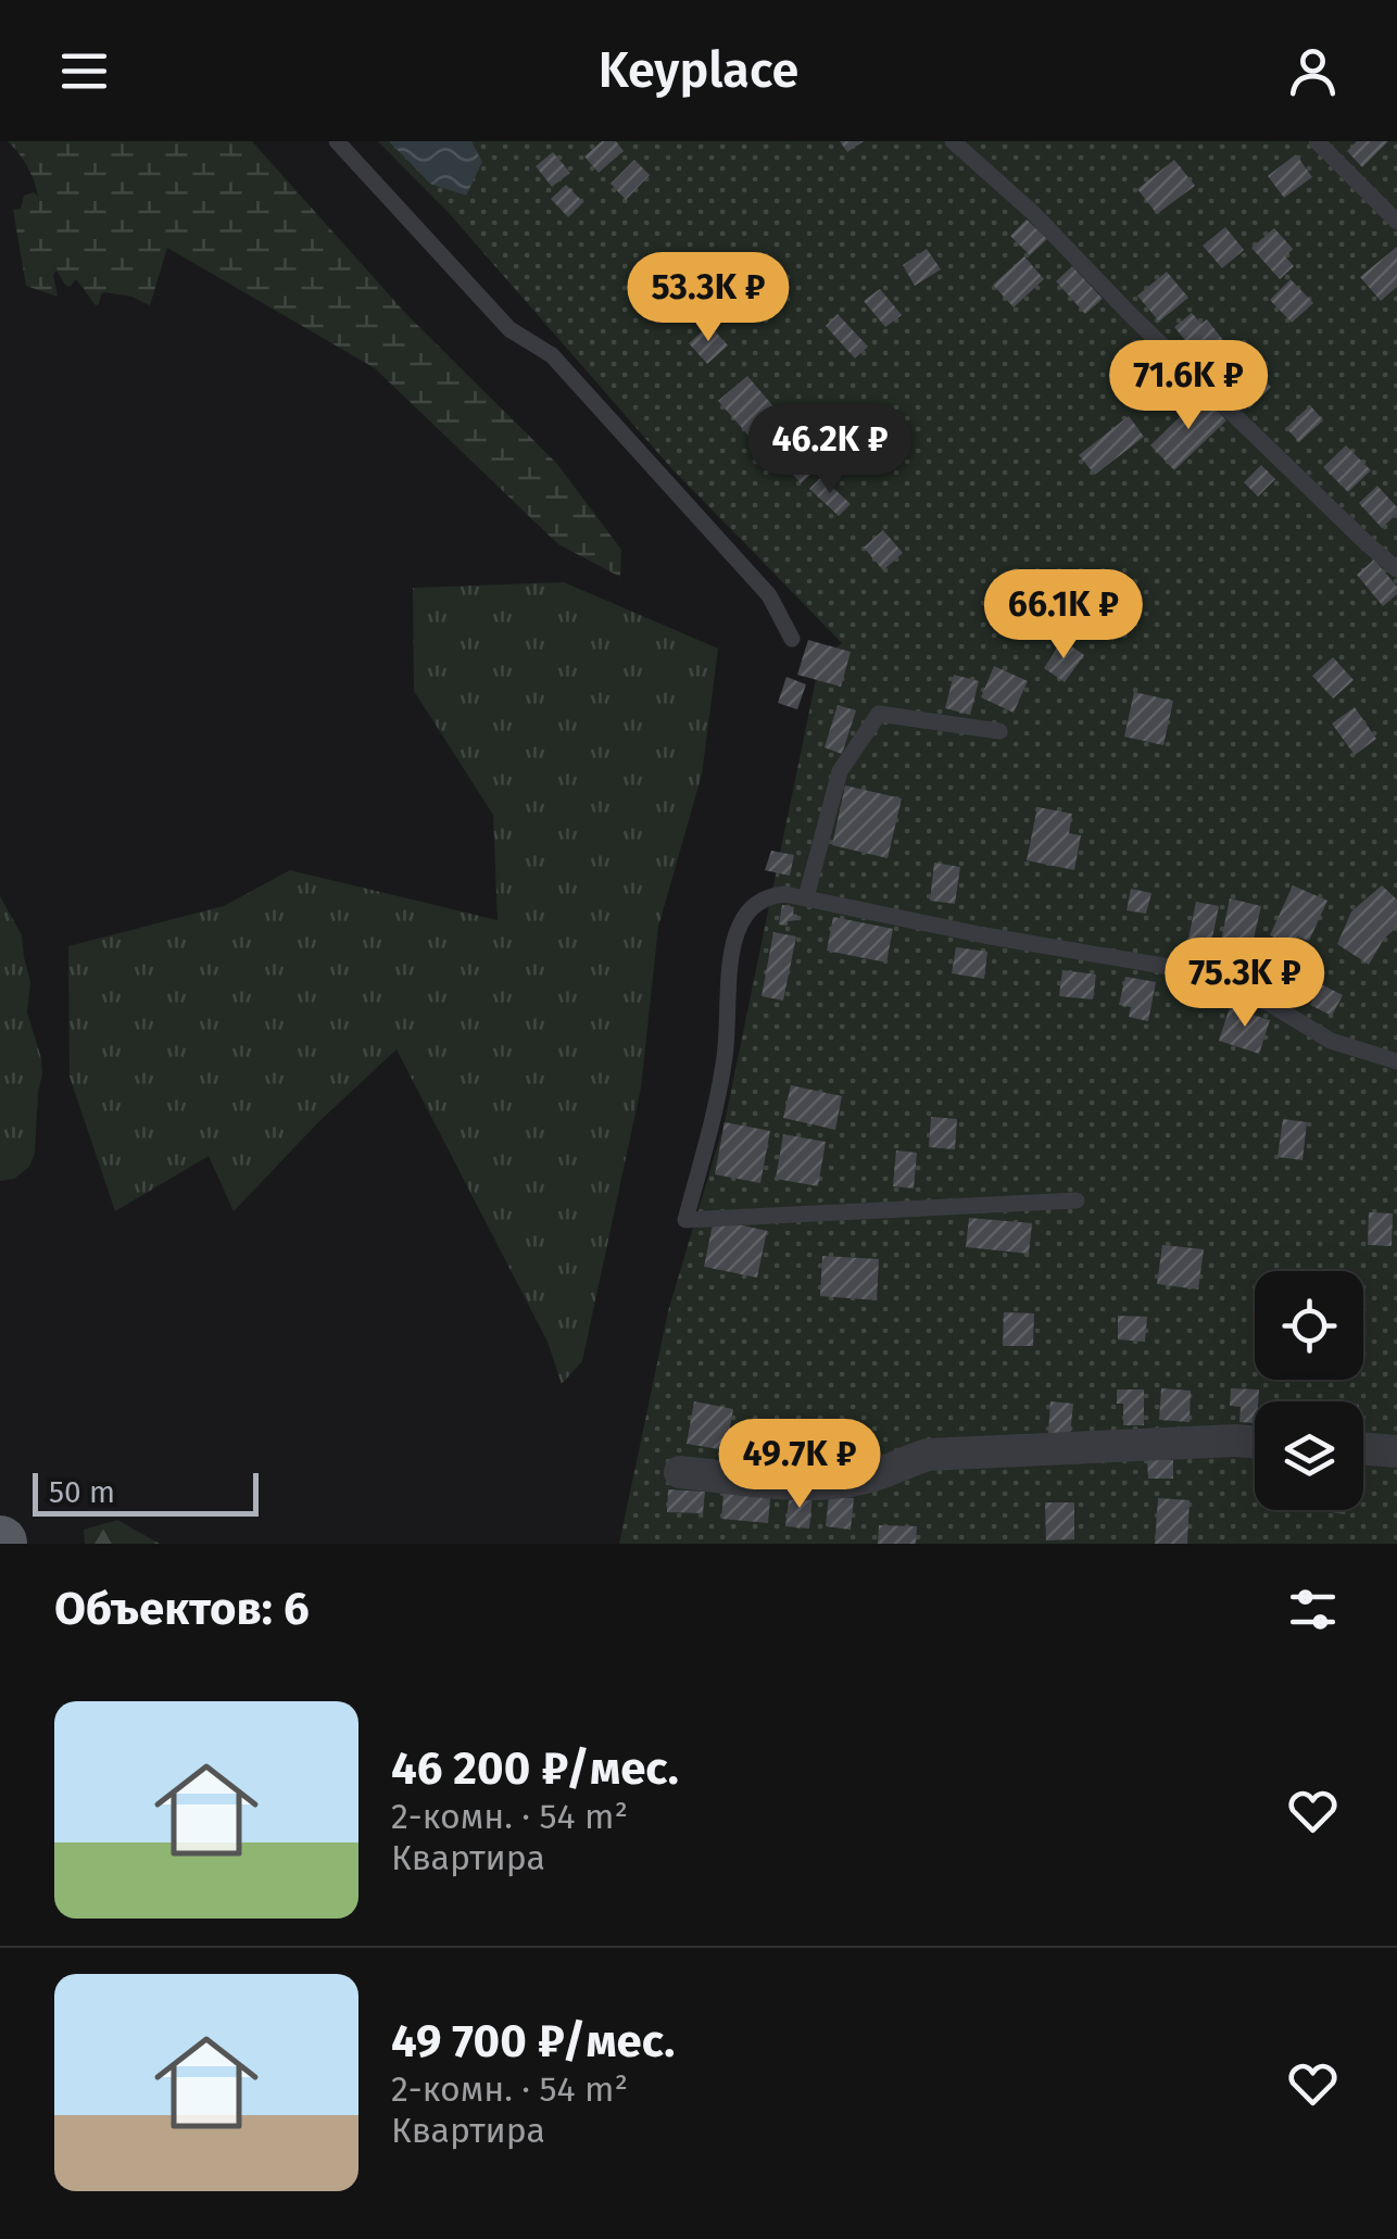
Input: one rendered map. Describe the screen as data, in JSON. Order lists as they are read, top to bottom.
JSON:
{
  "scale_bar": "50 m",
  "page": {
    "header": "Keyplace",
    "price": [
      "53.3K ₽",
      "71.6K ₽",
      "46.2K ₽",
      "66.1K ₽",
      "75.3K ₽",
      "49.7K ₽"
    ],
    "scale": "50 m",
    "heading": "Объектов: 6",
    "list": [
      {
        "name": "46 200 ₽/мес.",
        "note": "2-комн. · 54 m² · Квартира"
      },
      {
        "name": "49 700 ₽/мес.",
        "note": "2-комн. · 54 m² · Квартира"
      }
    ]
  }
}
